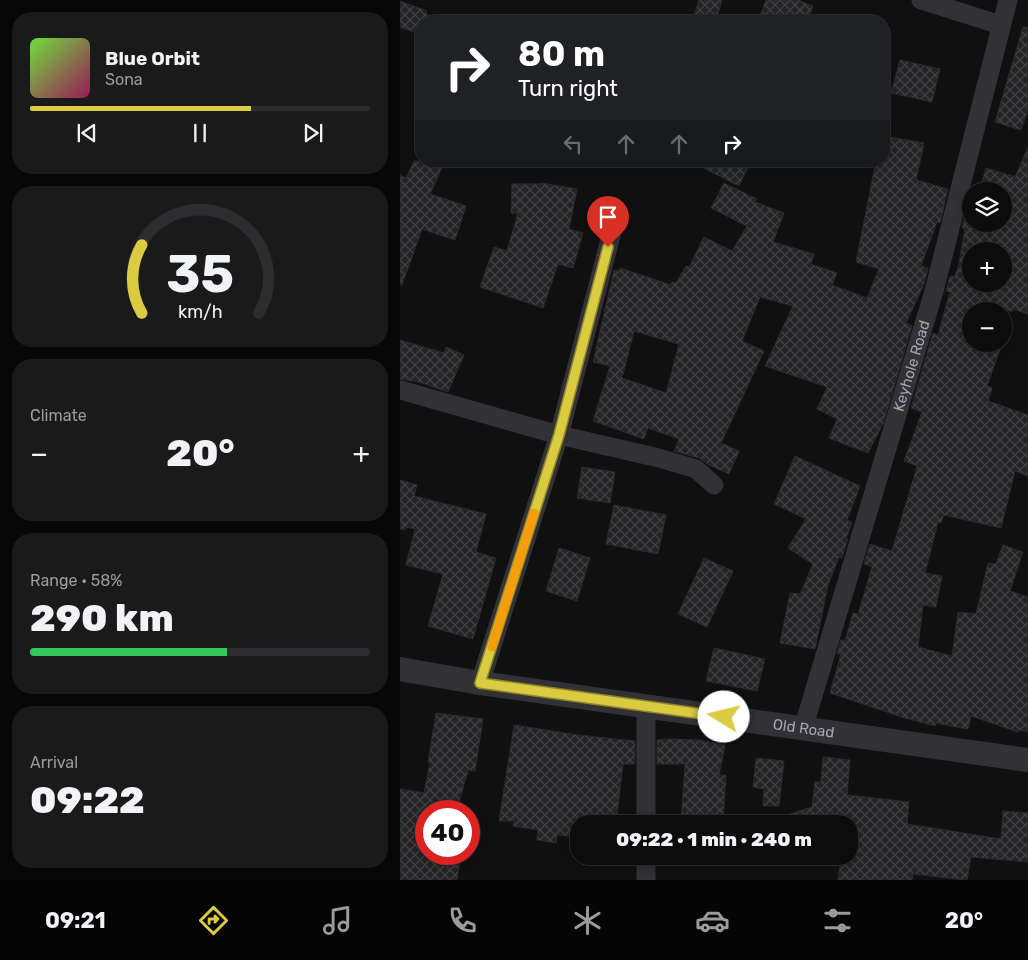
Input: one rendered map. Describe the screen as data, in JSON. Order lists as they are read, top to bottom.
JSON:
{
  "streets": {
    "street": ["Keyhole Road", "Old Road"]
  },
  "crossings": [
    ["Keyhole Road", "Old Road"]
  ],
  "page": {
    "turn": ["80 m", "Turn right"],
    "song": ["Blue Orbit", "Sona"],
    "map_buttons": ["+", "−"],
    "tile": [
      "Climate",
      ["Range · 58%", "290 km"],
      ["Arrival", "09:22"]
    ],
    "heat": ["−", "20°", "+"],
    "limit": "40",
    "trip": "09:22 · 1 min · 240 m",
    "tabs": ["09:21", "20°"],
    "gauge": ["35", "km/h"]
  }
}
